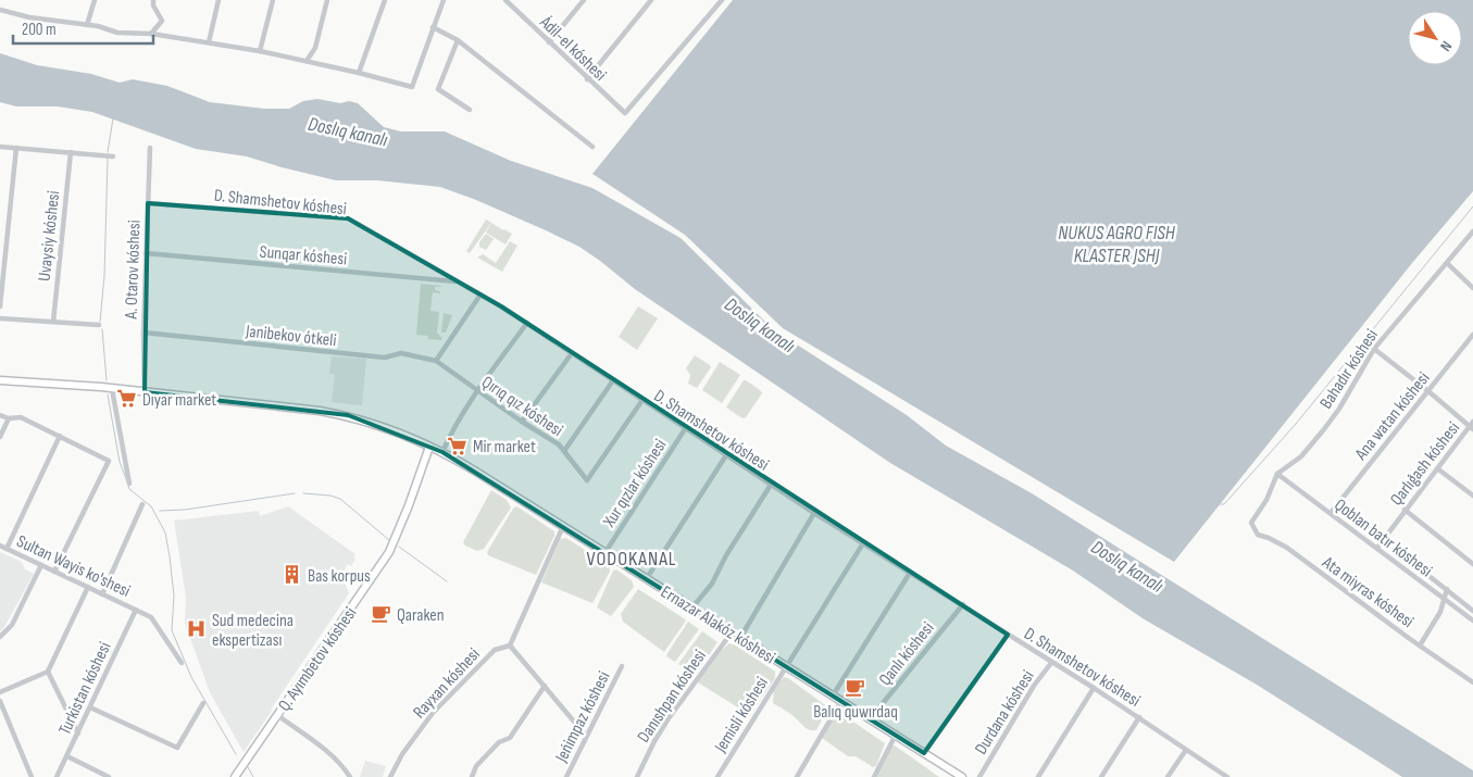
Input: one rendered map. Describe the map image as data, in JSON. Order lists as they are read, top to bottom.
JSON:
{
  "streets": {
    "main road": ["Ernazar Alakóz kóshesi", "Q. Ayımbetov kóshesi"],
    "street": [
      "Ádil-el kóshesi",
      "D. Shamshetov kóshesi",
      "Uvaysiy kóshesi",
      "Sunqar kóshesi",
      "A. Otarov kóshesi",
      "Janibekov ótkeli",
      "Bahadır kóshesi",
      "Qırıq qız kóshesi",
      "Ana watan kóshesi",
      "Qarlıǵash kóshesi",
      "Xur qızlar kóshesi",
      "Qoblan batır kóshesi",
      "Sultan Wayis ko'shesi",
      "Ata miyras kóshesi",
      "Qanlı kóshesi",
      "Rayxan kóshesi",
      "Turkistan kóshesi",
      "Danıshpan kóshesi",
      "Durdana kóshesi",
      "Jemisli kóshesi",
      "Jeńimpaz kóshesi"
    ]
  },
  "crossings": [
    ["D. Shamshetov kóshesi", "Sunqar kóshesi"],
    ["D. Shamshetov kóshesi", "A. Otarov kóshesi"],
    ["D. Shamshetov kóshesi", "Qırıq qız kóshesi"],
    ["D. Shamshetov kóshesi", "Xur qızlar kóshesi"],
    ["D. Shamshetov kóshesi", "Qanlı kóshesi"],
    ["D. Shamshetov kóshesi", "Durdana kóshesi"],
    ["D. Shamshetov kóshesi", "Jemisli kóshesi"],
    ["Sunqar kóshesi", "A. Otarov kóshesi"],
    ["A. Otarov kóshesi", "Janibekov ótkeli"],
    ["A. Otarov kóshesi", "Ernazar Alakóz kóshesi"],
    ["Janibekov ótkeli", "Qırıq qız kóshesi"],
    ["Bahadır kóshesi", "Qoblan batır kóshesi"],
    ["Bahadır kóshesi", "Ata miyras kóshesi"],
    ["Ana watan kóshesi", "Qoblan batır kóshesi"],
    ["Qarlıǵash kóshesi", "Qoblan batır kóshesi"],
    ["Xur qızlar kóshesi", "Ernazar Alakóz kóshesi"],
    ["Qoblan batır kóshesi", "Ata miyras kóshesi"],
    ["Sultan Wayis ko'shesi", "Turkistan kóshesi"],
    ["Ernazar Alakóz kóshesi", "Qanlı kóshesi"],
    ["Ernazar Alakóz kóshesi", "Q. Ayımbetov kóshesi"],
    ["Ernazar Alakóz kóshesi", "Danıshpan kóshesi"],
    ["Ernazar Alakóz kóshesi", "Jemisli kóshesi"]
  ],
  "districts": ["VODOKANAL"],
  "water": ["Doslıq kanalı", "NUKUS AGRO FISH KLASTER JSHJ"],
  "places": {
    "supermarket": ["Dıyar market", "Mir market"],
    "building": ["Bas korpus"],
    "cafe": ["Qaraken", "Balıq quwırdaq"],
    "hospital": ["Sud medecina ekspertizası"]
  },
  "scale_bar": "200 m",
  "north": "bottom right"
}
